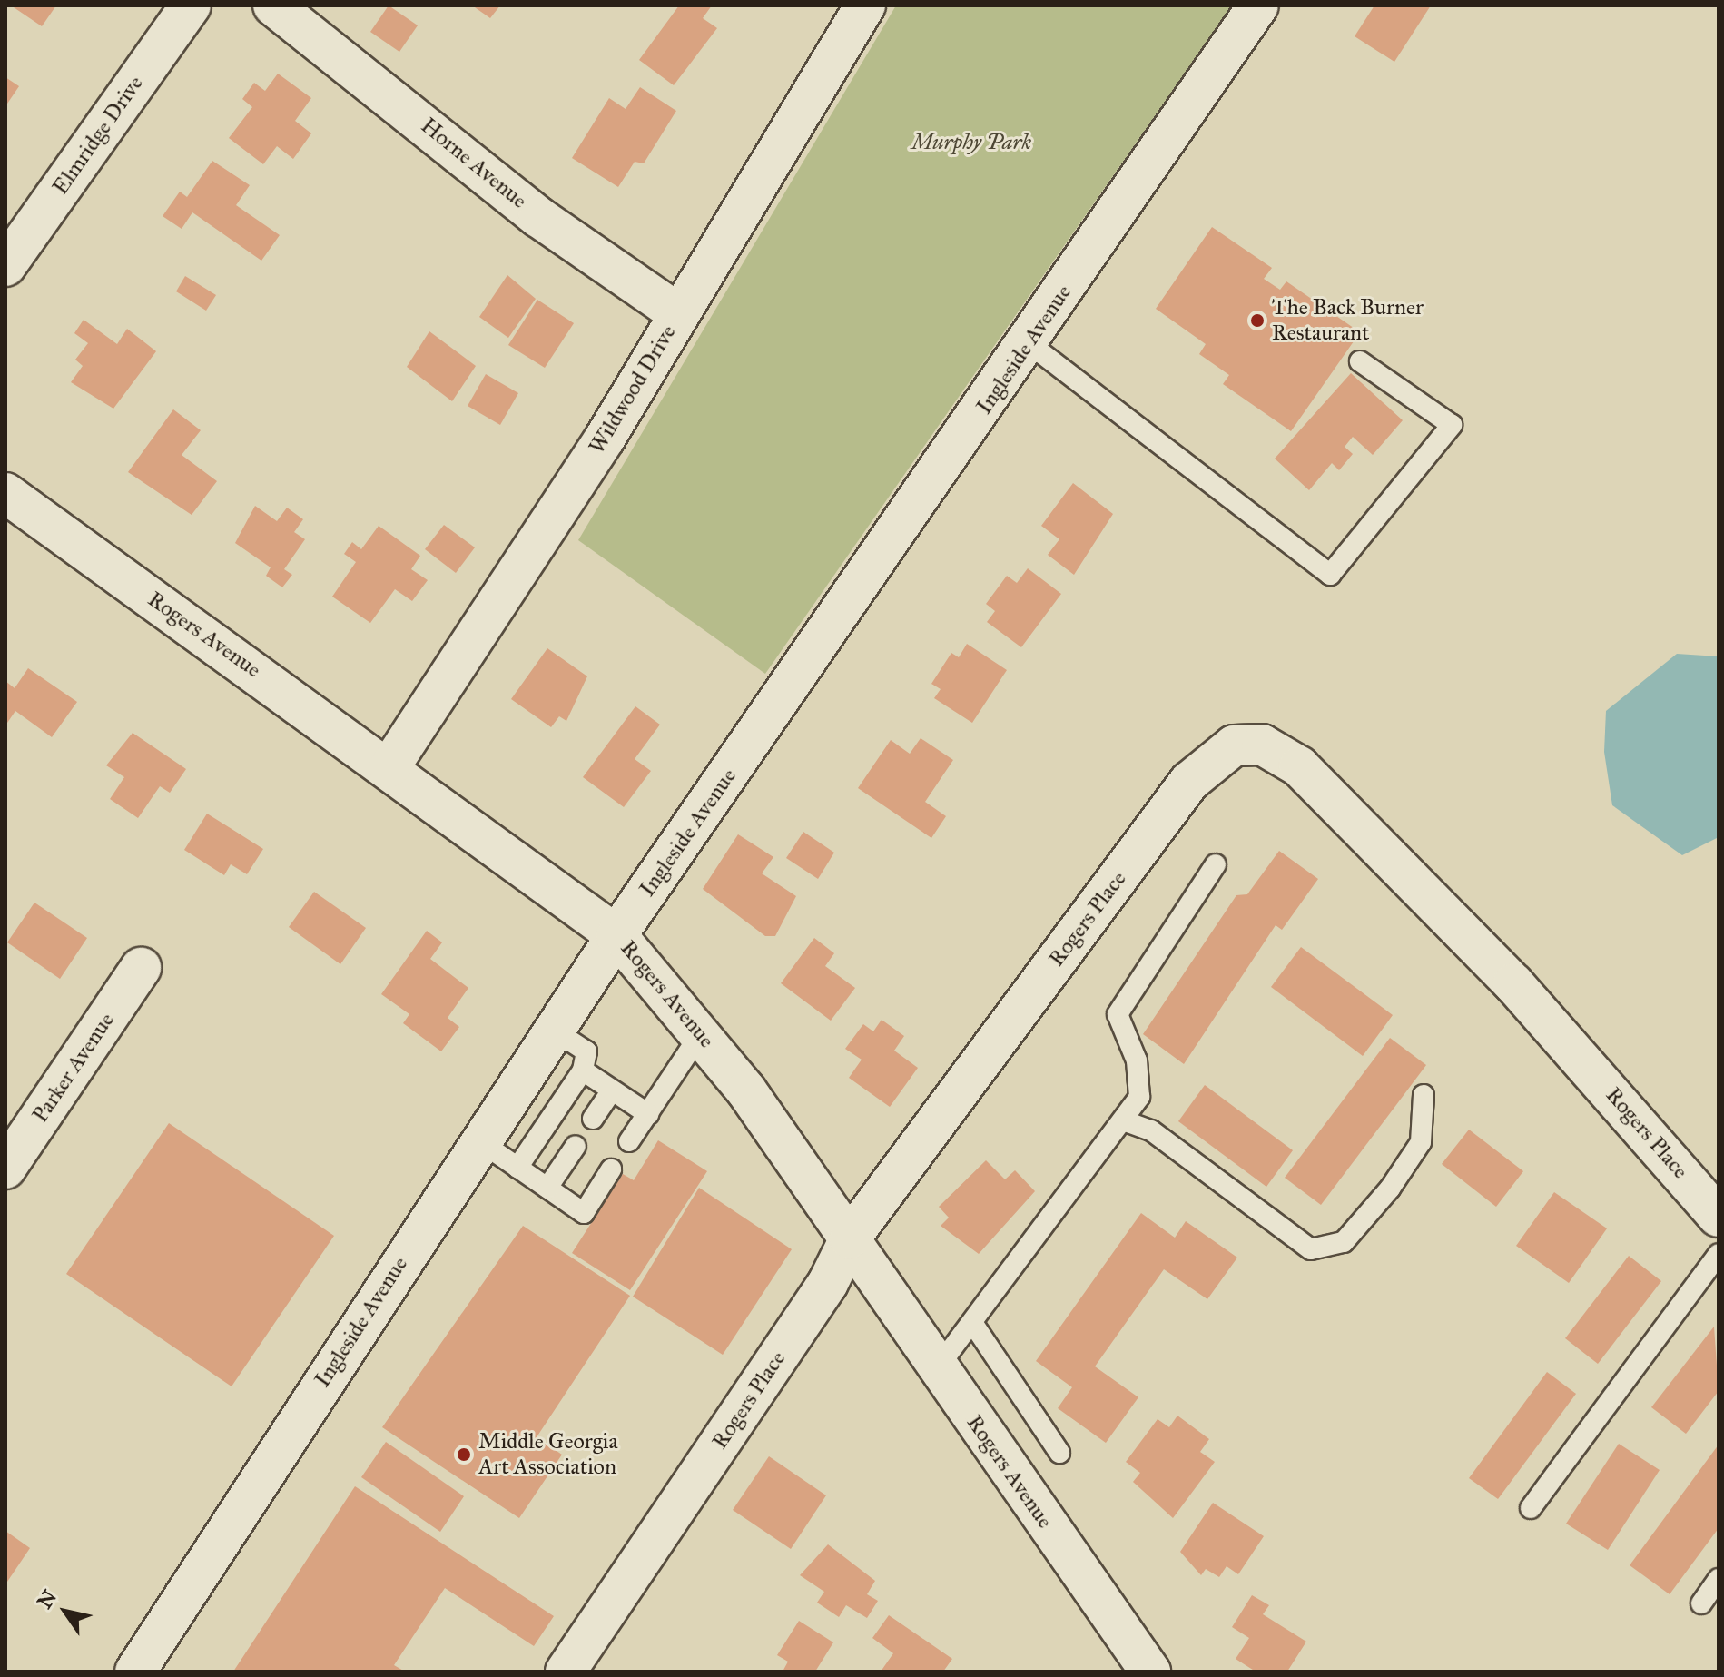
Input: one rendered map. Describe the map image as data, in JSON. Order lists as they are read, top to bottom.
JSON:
{
  "streets": {
    "street": [
      "Elmridge Drive",
      "Horne Avenue",
      "Ingleside Avenue",
      "Wildwood Drive",
      "Rogers Avenue",
      "Rogers Place",
      "Parker Avenue"
    ]
  },
  "crossings": [
    ["Horne Avenue", "Wildwood Drive"],
    ["Ingleside Avenue", "Rogers Avenue"],
    ["Wildwood Drive", "Rogers Avenue"],
    ["Rogers Avenue", "Rogers Place"]
  ],
  "parks": ["Murphy Park"],
  "places": ["The Back Burner Restaurant", "Middle Georgia Art Association"],
  "north": "top left"
}
